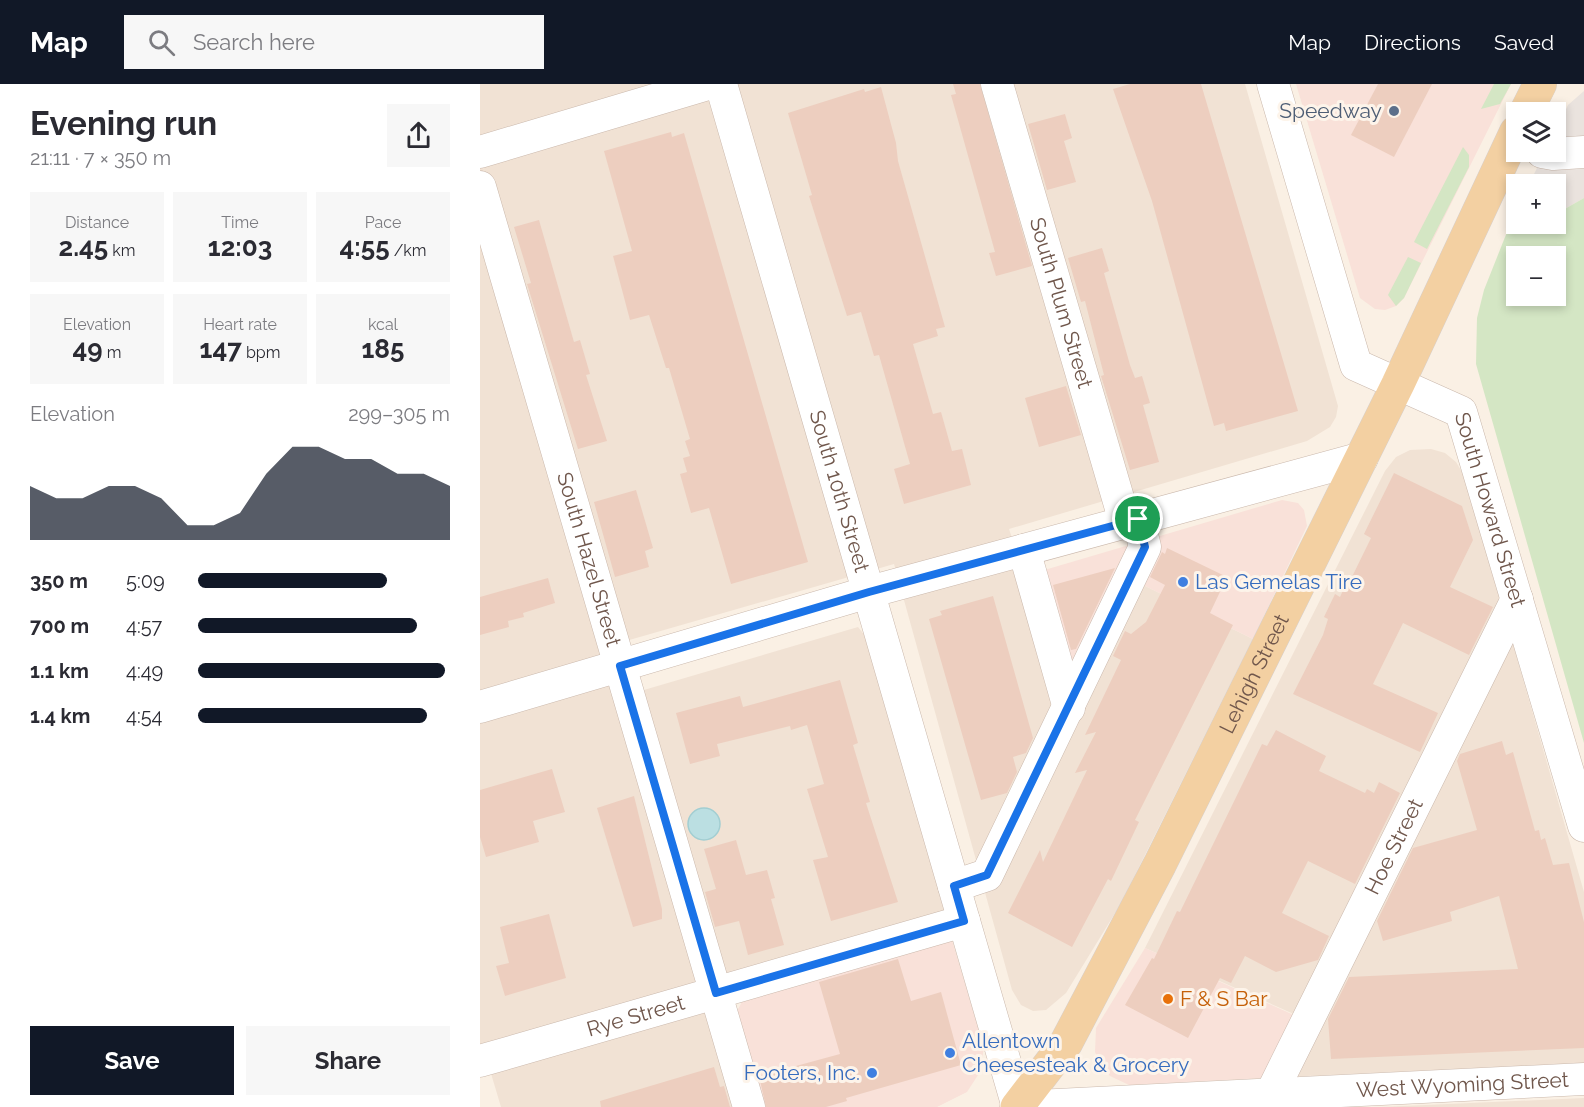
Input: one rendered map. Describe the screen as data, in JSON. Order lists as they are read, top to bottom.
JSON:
{
  "streets": {
    "main road": ["Lehigh Street"],
    "street": [
      "South Plum Street",
      "South 10th Street",
      "South Howard Street",
      "South Hazel Street",
      "Hoe Street",
      "Rye Street",
      "West Wyoming Street"
    ]
  },
  "crossings": [
    ["South 10th Street", "Lehigh Street"],
    ["South 10th Street", "Rye Street"],
    ["South 10th Street", "West Wyoming Street"],
    ["South Howard Street", "Lehigh Street"],
    ["South Howard Street", "Hoe Street"],
    ["South Hazel Street", "Rye Street"],
    ["Lehigh Street", "West Wyoming Street"],
    ["Hoe Street", "West Wyoming Street"]
  ],
  "places": [
    "Speedway",
    "Las Gemelas Tire",
    "F & S Bar",
    "Allentown Cheesesteak & Grocery",
    "Footers, Inc."
  ],
  "page": {
    "header": "Map",
    "search": "Search here",
    "nav": ["Map", "Directions", "Saved"],
    "heading": ["Evening run", "21:11 · 7 × 350 m"],
    "map_buttons": ["+", "−"],
    "stats": [
      ["Distance", "2.45 km"],
      ["Time", "12:03"],
      ["Pace", "4:55 /km"],
      ["Elevation", "49 m"],
      ["Heart rate", "147 bpm"],
      ["kcal", "185"]
    ],
    "chart": ["Elevation", "299–305 m"],
    "list": [
      {
        "name": "350 m",
        "note": "5:09"
      },
      {
        "name": "700 m",
        "note": "4:57"
      },
      {
        "name": "1.1 km",
        "note": "4:49"
      },
      {
        "name": "1.4 km",
        "note": "4:54"
      }
    ],
    "buttons": ["Save", "Share"]
  }
}
